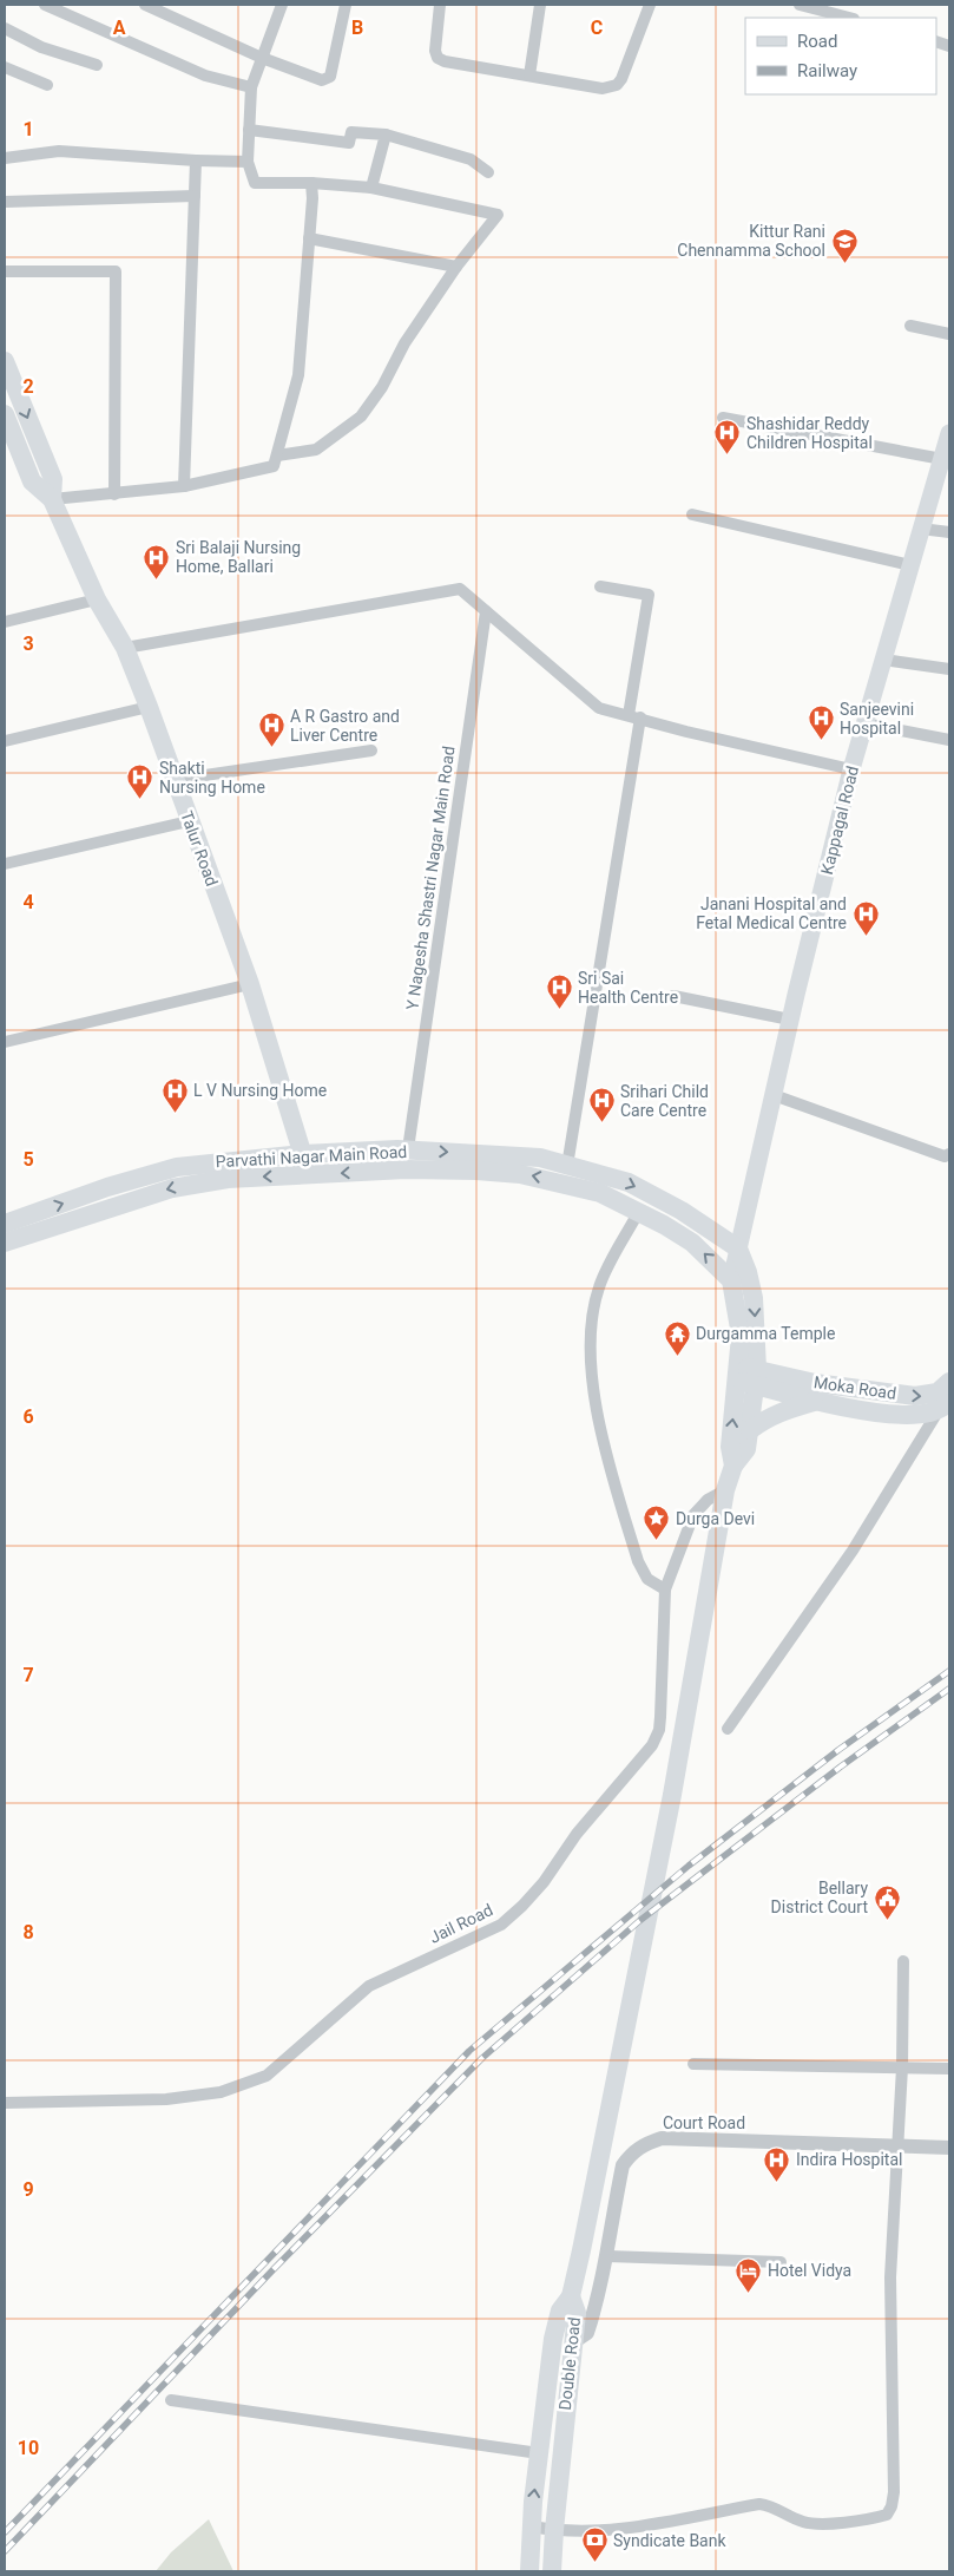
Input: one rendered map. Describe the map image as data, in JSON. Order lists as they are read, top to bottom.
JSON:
{
  "streets": {
    "main road": [
      "Kappagal Road",
      "Talur Road",
      "Parvathi Nagar Main Road",
      "Moka Road",
      "Double Road"
    ],
    "street": ["Y Nagesha Shastri Nagar Main Road", "Jail Road", "Court Road"]
  },
  "crossings": [
    ["Kappagal Road", "Parvathi Nagar Main Road"],
    ["Talur Road", "Parvathi Nagar Main Road"],
    ["Y Nagesha Shastri Nagar Main Road", "Parvathi Nagar Main Road"],
    ["Court Road", "Double Road"]
  ],
  "places": {
    "school or university": ["Kittur Rani Chennamma School"],
    "hospital": [
      "Shashidar Reddy Children Hospital",
      "Sri Balaji Nursing Home, Ballari",
      "Sanjeevini Hospital",
      "A R Gastro and Liver Centre",
      "Shakti Nursing Home",
      "Janani Hospital and Fetal Medical Centre",
      "Sri Sai Health Centre",
      "L V Nursing Home",
      "Srihari Child Care Centre",
      "Indira Hospital"
    ],
    "temple": ["Durgamma Temple"],
    "place": ["Durga Devi"],
    "public building": ["Bellary District Court"],
    "hotel": ["Hotel Vidya"],
    "bank": ["Syndicate Bank"]
  },
  "legend": ["Road", "Railway"],
  "grid": {
    "columns": ["A", "B", "C"],
    "rows": [
      "1",
      "2",
      "3",
      "4",
      "5",
      "6",
      "7",
      "8",
      "9",
      "10"
    ]
  }
}
